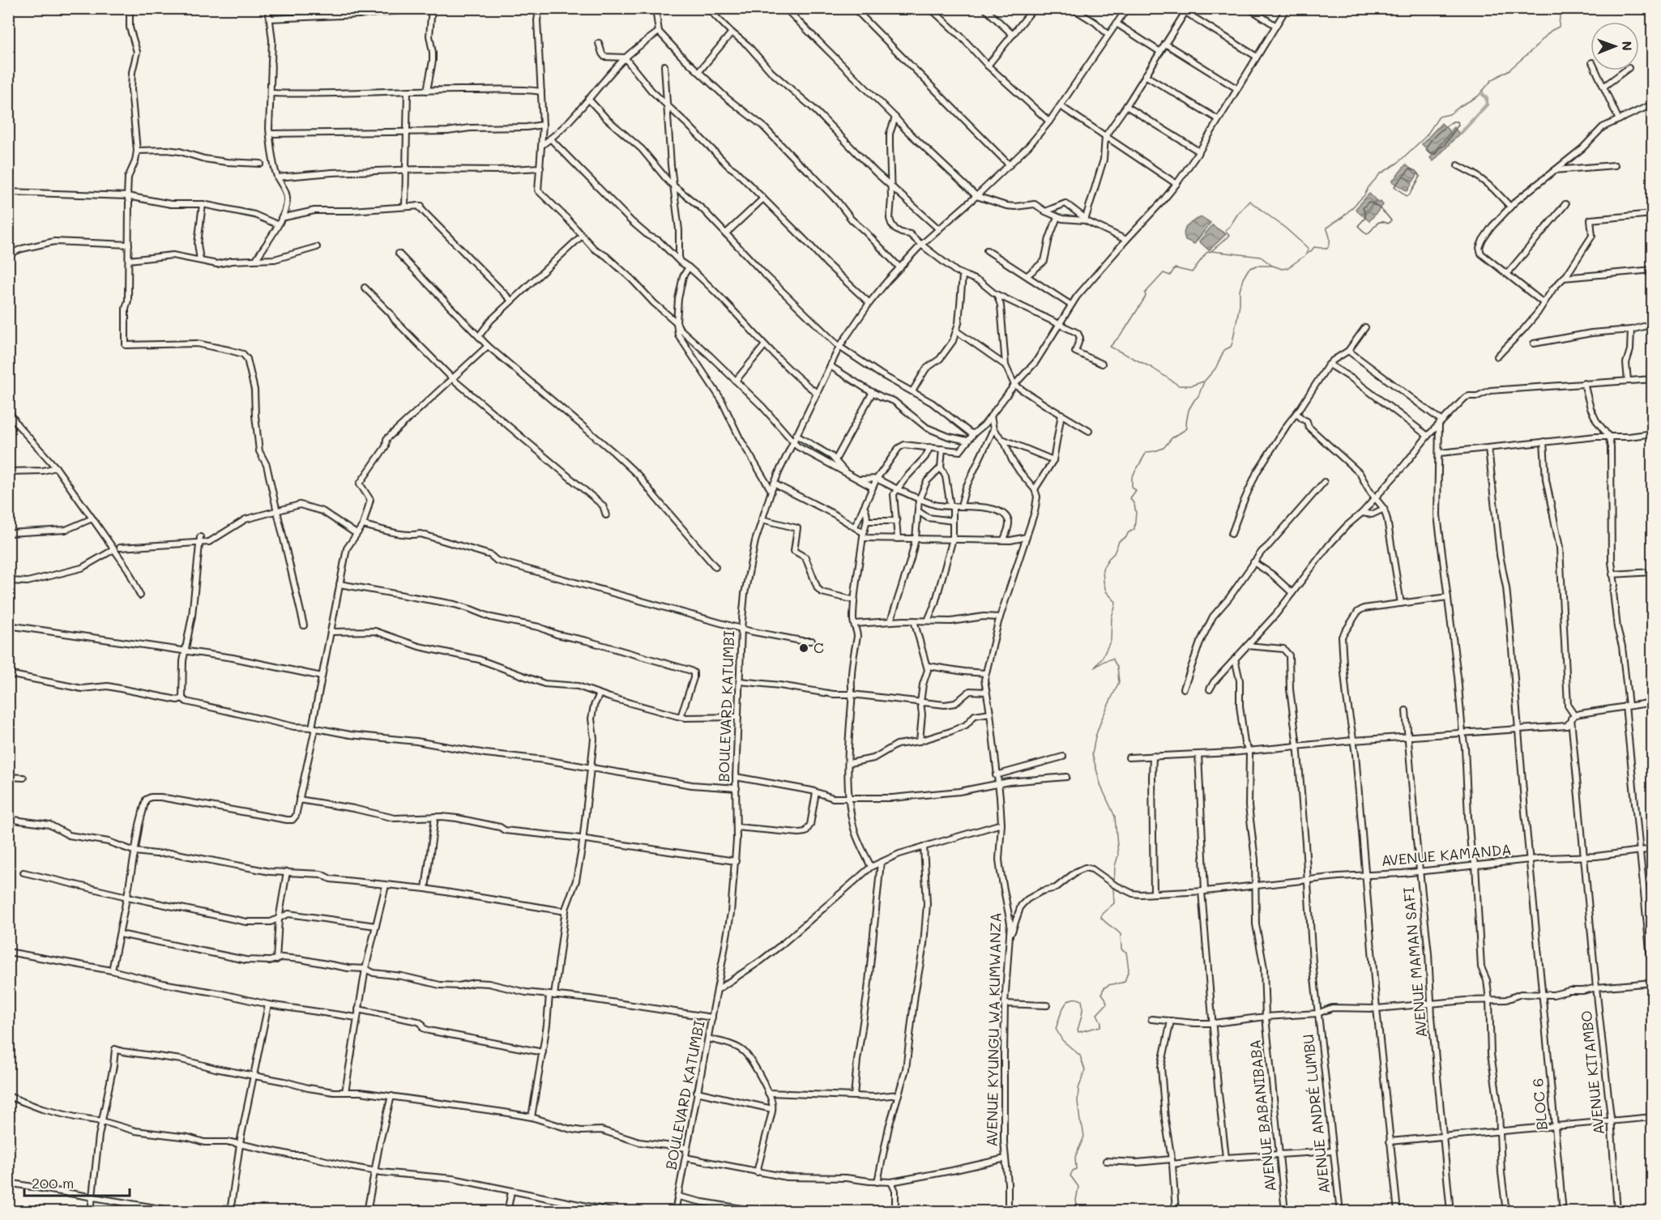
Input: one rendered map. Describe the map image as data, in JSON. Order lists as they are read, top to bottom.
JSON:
{
  "streets": {
    "street": [
      "BOULEVARD KATUMBI",
      "AVENUE KAMANDA",
      "AVENUE MAMAN SAFI",
      "AVENUE KYUNGU WA KUMWANZA",
      "AVENUE KITAMBO",
      "BLOC 6",
      "AVENUE ANDRÉ LUMBU",
      "AVENUE BABANIBABA"
    ]
  },
  "crossings": [
    ["AVENUE KAMANDA", "AVENUE MAMAN SAFI"],
    ["AVENUE KAMANDA", "AVENUE KYUNGU WA KUMWANZA"],
    ["AVENUE KAMANDA", "AVENUE KITAMBO"],
    ["AVENUE KAMANDA", "BLOC 6"],
    ["AVENUE KAMANDA", "AVENUE ANDRÉ LUMBU"],
    ["AVENUE KAMANDA", "AVENUE BABANIBABA"]
  ],
  "places": ["C"],
  "scale_bar": "200 m",
  "north": "right"
}
